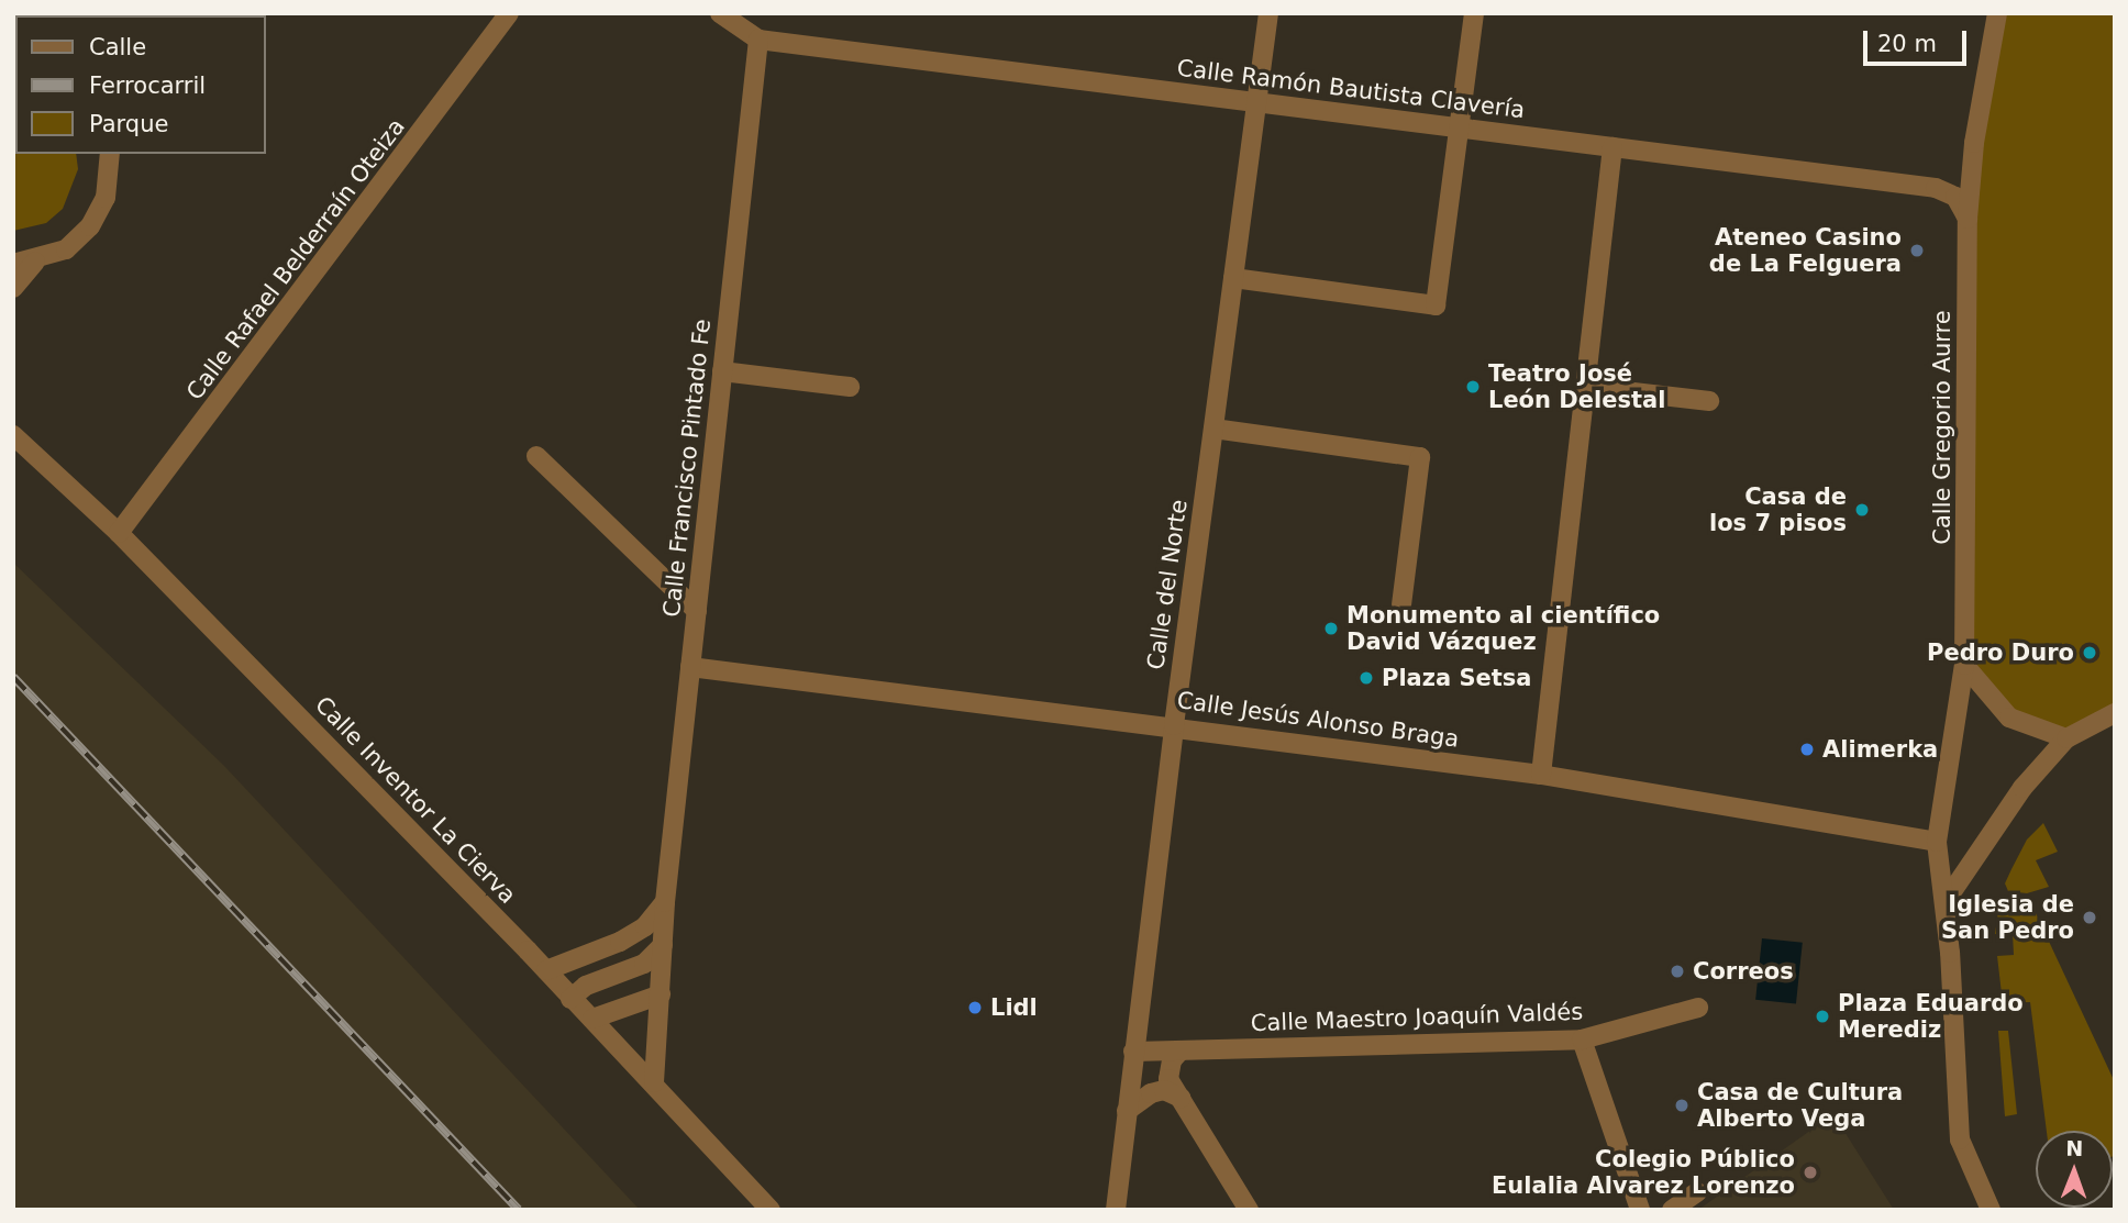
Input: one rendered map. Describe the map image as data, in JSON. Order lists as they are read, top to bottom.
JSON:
{
  "streets": {
    "street": [
      "Calle Ramón Bautista Clavería",
      "Calle Rafael Belderraín Oteiza",
      "Calle Gregorio Aurre",
      "Calle Francisco Pintado Fe",
      "Calle del Norte",
      "Calle Jesús Alonso Braga",
      "Calle Inventor La Cierva",
      "Calle Maestro Joaquín Valdés"
    ]
  },
  "crossings": [
    ["Calle Ramón Bautista Clavería", "Calle Gregorio Aurre"],
    ["Calle Ramón Bautista Clavería", "Calle Francisco Pintado Fe"],
    ["Calle Ramón Bautista Clavería", "Calle del Norte"],
    ["Calle Rafael Belderraín Oteiza", "Calle Inventor La Cierva"],
    ["Calle Gregorio Aurre", "Calle Jesús Alonso Braga"],
    ["Calle Francisco Pintado Fe", "Calle Jesús Alonso Braga"],
    ["Calle Francisco Pintado Fe", "Calle Inventor La Cierva"],
    ["Calle del Norte", "Calle Jesús Alonso Braga"],
    ["Calle del Norte", "Calle Maestro Joaquín Valdés"]
  ],
  "places": [
    "Ateneo Casino de La Felguera",
    "Teatro José León Delestal",
    "Casa de los 7 pisos",
    "Monumento al científico David Vázquez",
    "Pedro Duro",
    "Plaza Setsa",
    "Alimerka",
    "Iglesia de San Pedro",
    "Correos",
    "Lidl",
    "Plaza Eduardo Merediz",
    "Casa de Cultura Alberto Vega",
    "Colegio Público Eulalia Alvarez Lorenzo"
  ],
  "legend": ["Calle", "Ferrocarril", "Parque"],
  "scale_bar": "20 m",
  "north": "top"
}
